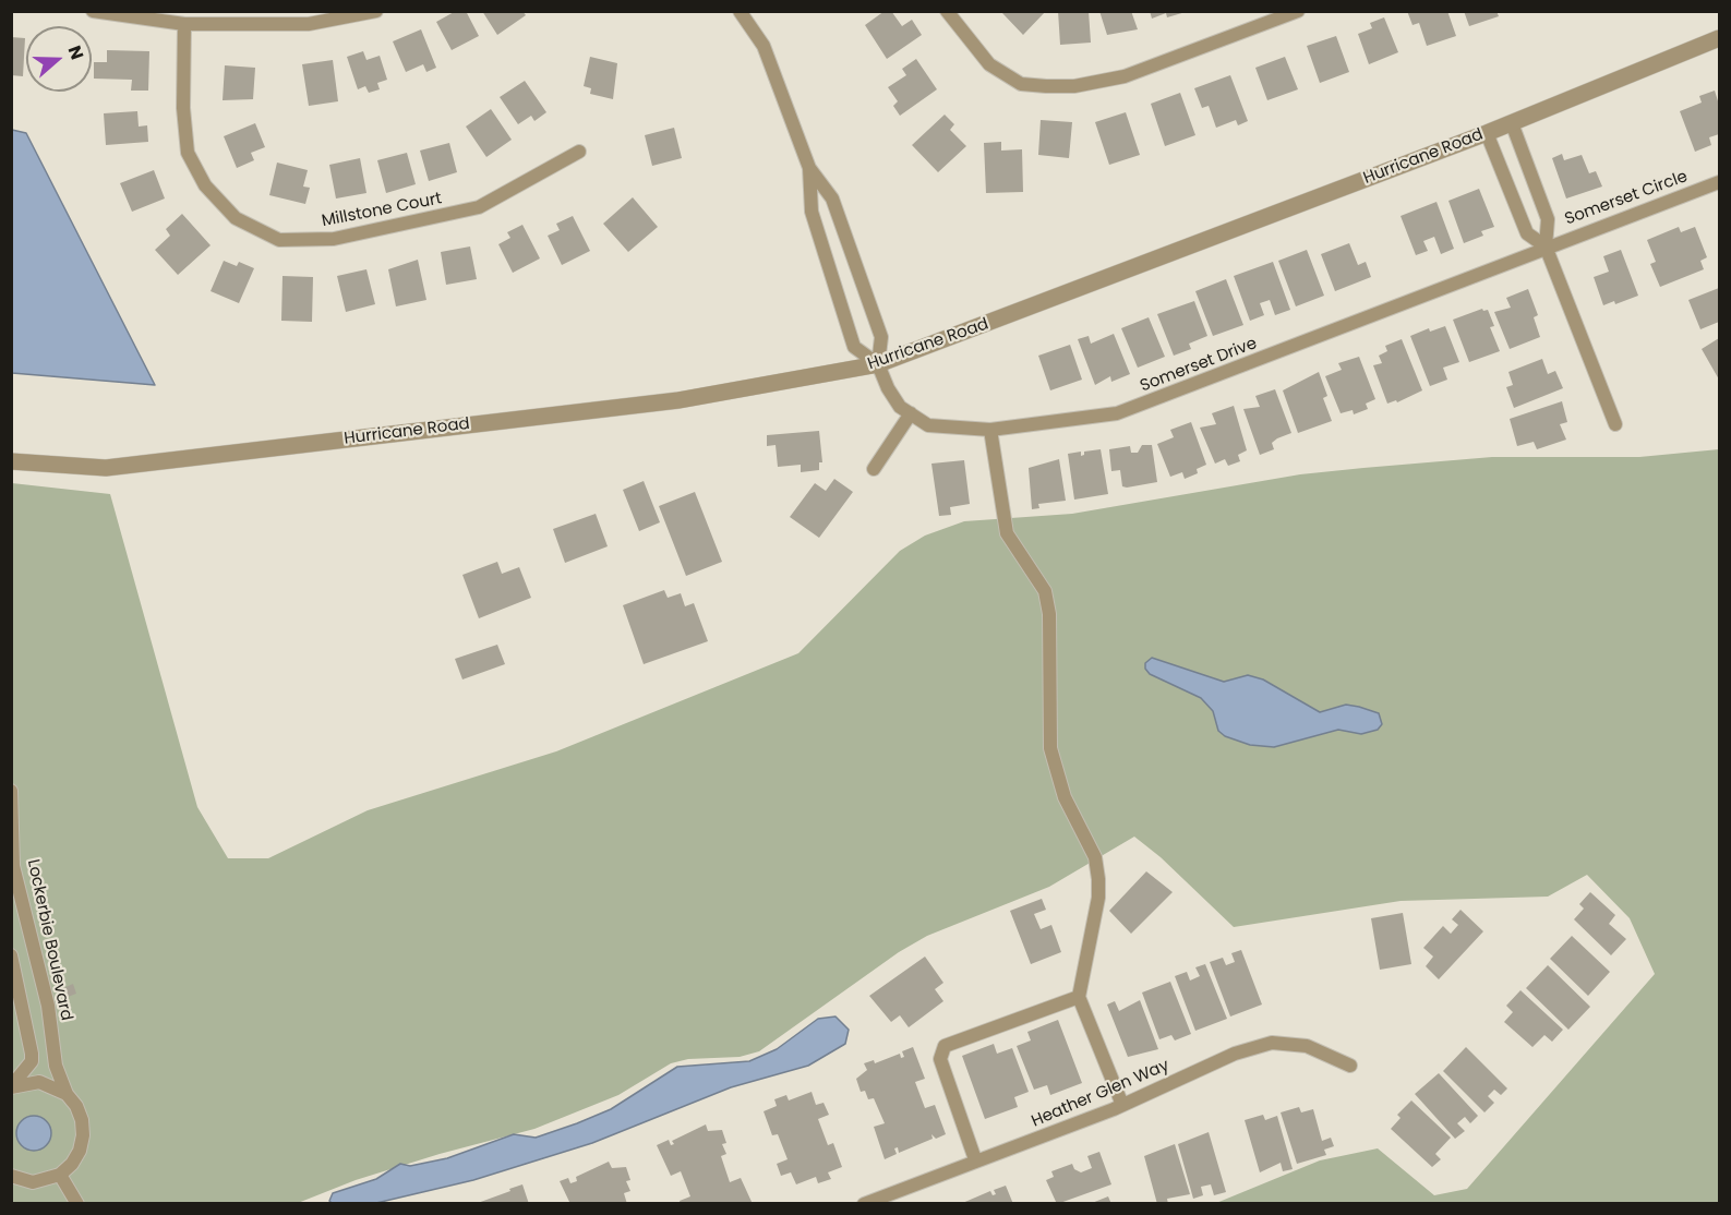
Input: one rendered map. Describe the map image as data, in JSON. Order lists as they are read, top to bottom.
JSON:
{
  "streets": {
    "street": [
      "Hurricane Road",
      "Somerset Circle",
      "Millstone Court",
      "Somerset Drive",
      "Lockerbie Boulevard",
      "Heather Glen Way"
    ]
  },
  "crossings": [
    ["Hurricane Road", "Somerset Drive"],
    ["Somerset Circle", "Somerset Drive"]
  ],
  "north": "right"
}
